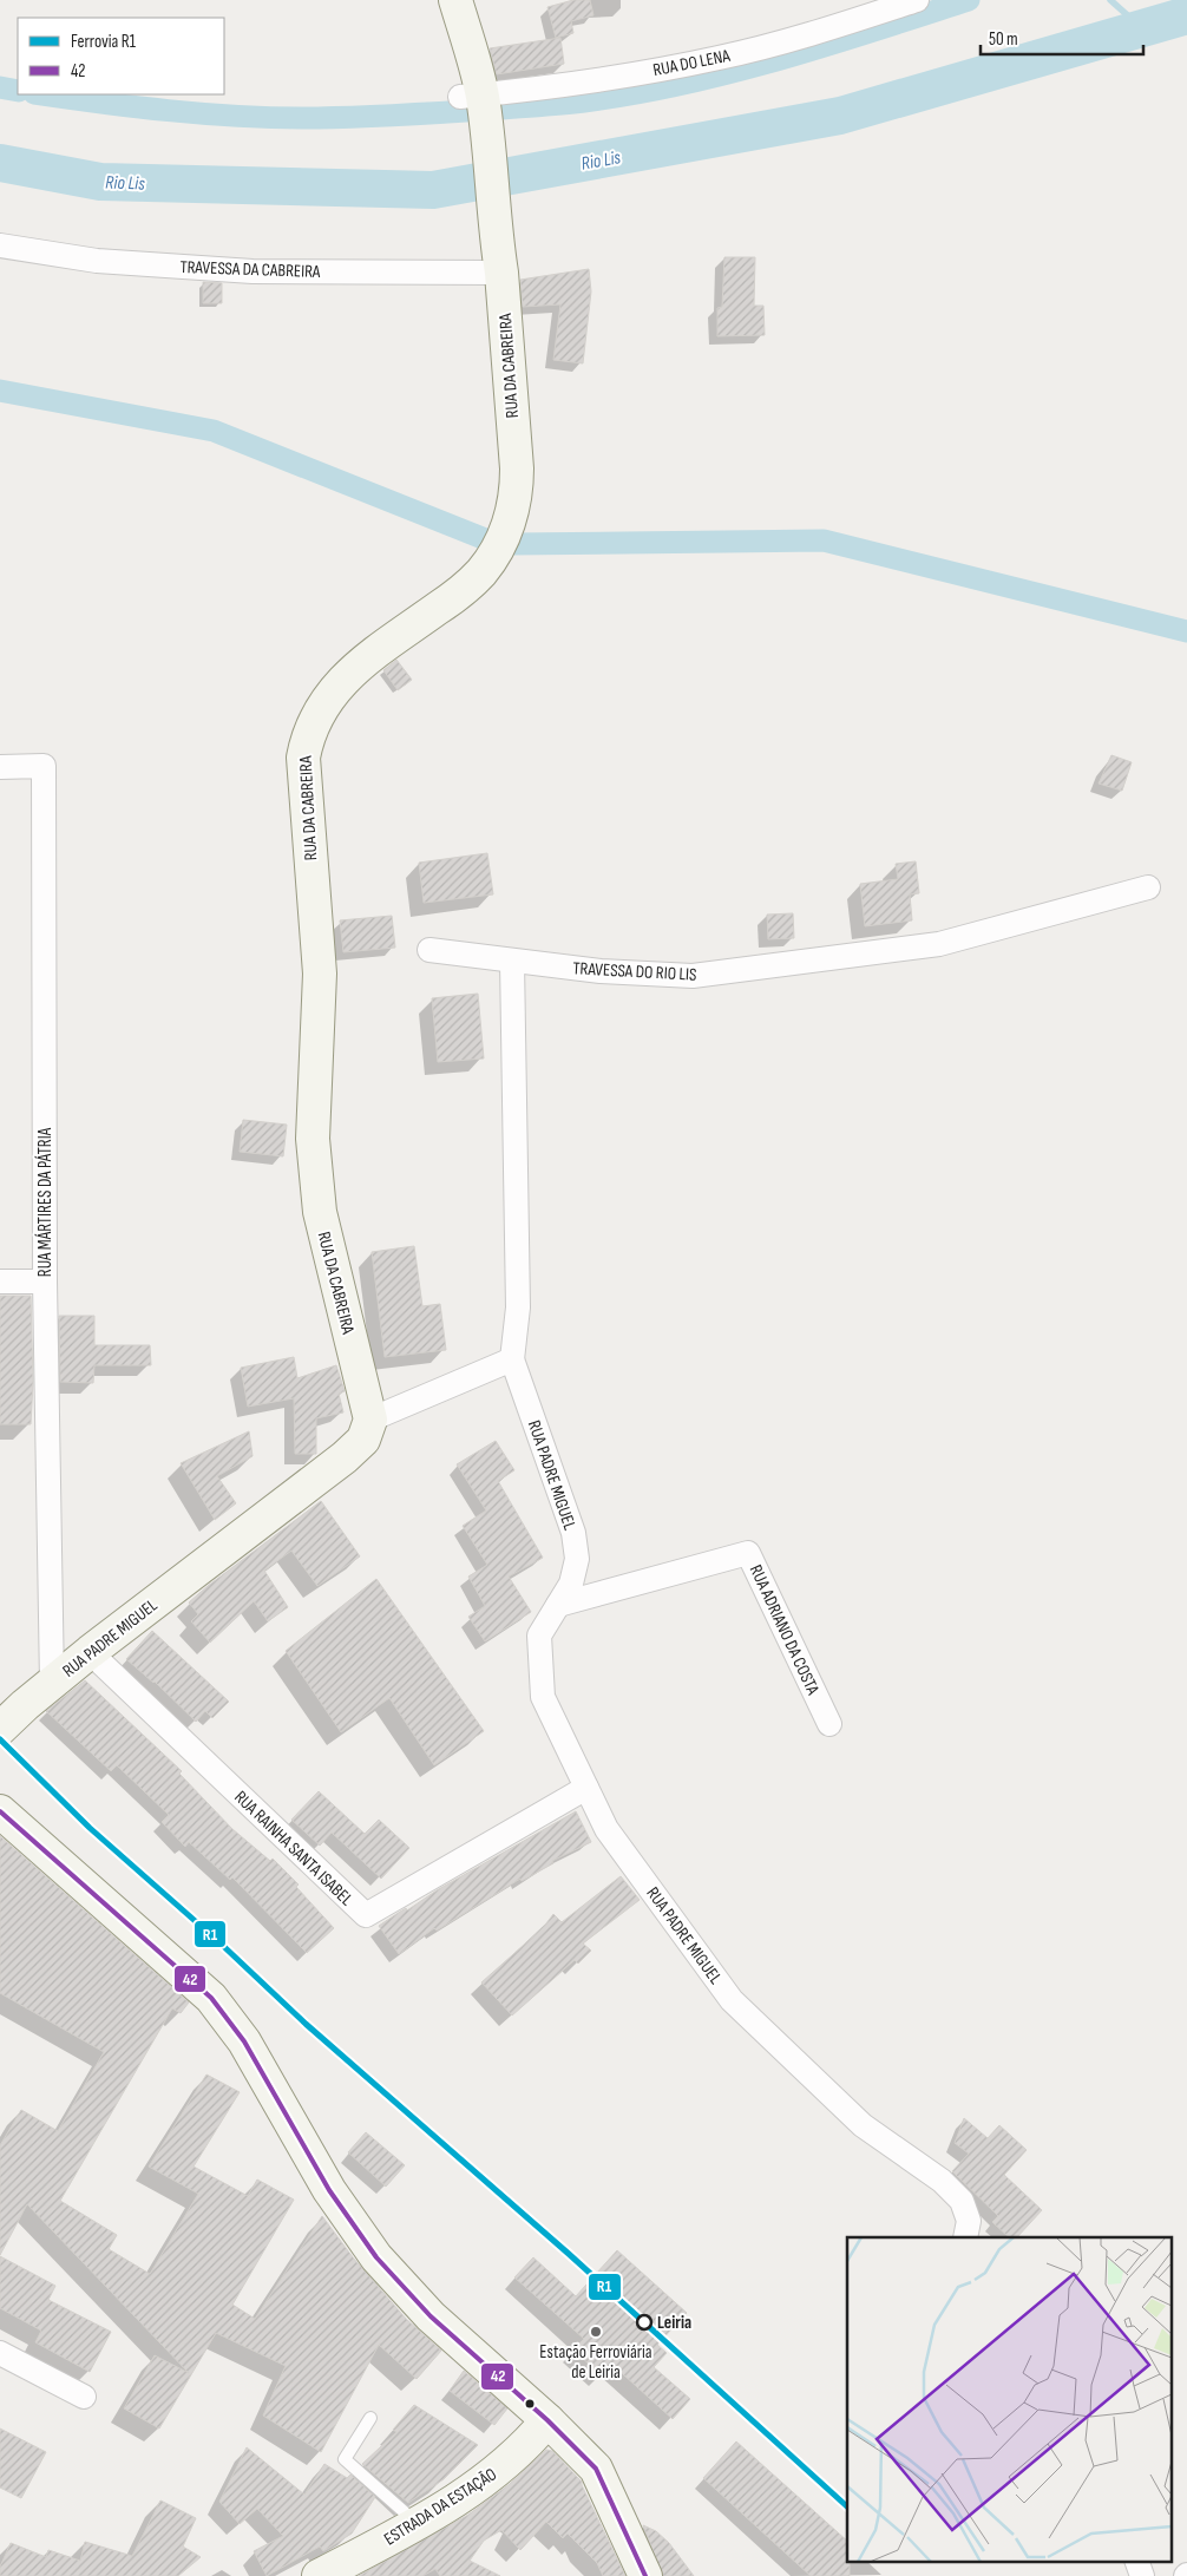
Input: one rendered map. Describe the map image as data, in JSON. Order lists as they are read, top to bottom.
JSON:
{
  "streets": {
    "main road": ["RUA DA CABREIRA", "RUA PADRE MIGUEL", "ESTRADA DA ESTAÇÃO"],
    "street": [
      "RUA DO LENA",
      "TRAVESSA DA CABREIRA",
      "TRAVESSA DO RIO LIS",
      "RUA MÁRTIRES DA PÁTRIA",
      "RUA ADRIANO DA COSTA",
      "RUA RAINHA SANTA ISABEL"
    ]
  },
  "crossings": [
    ["RUA DO LENA", "RUA DA CABREIRA"],
    ["TRAVESSA DA CABREIRA", "RUA DA CABREIRA"],
    ["RUA DA CABREIRA", "RUA PADRE MIGUEL"],
    ["RUA MÁRTIRES DA PÁTRIA", "RUA PADRE MIGUEL"],
    ["RUA PADRE MIGUEL", "RUA ADRIANO DA COSTA"],
    ["RUA PADRE MIGUEL", "RUA RAINHA SANTA ISABEL"]
  ],
  "water": ["Rio Lis"],
  "places": ["Leiria", "Estação Ferroviária de Leiria"],
  "lines": ["rail line R1", "transit line 42"],
  "legend": ["Ferrovia R1", "42"],
  "scale_bar": "50 m"
}
